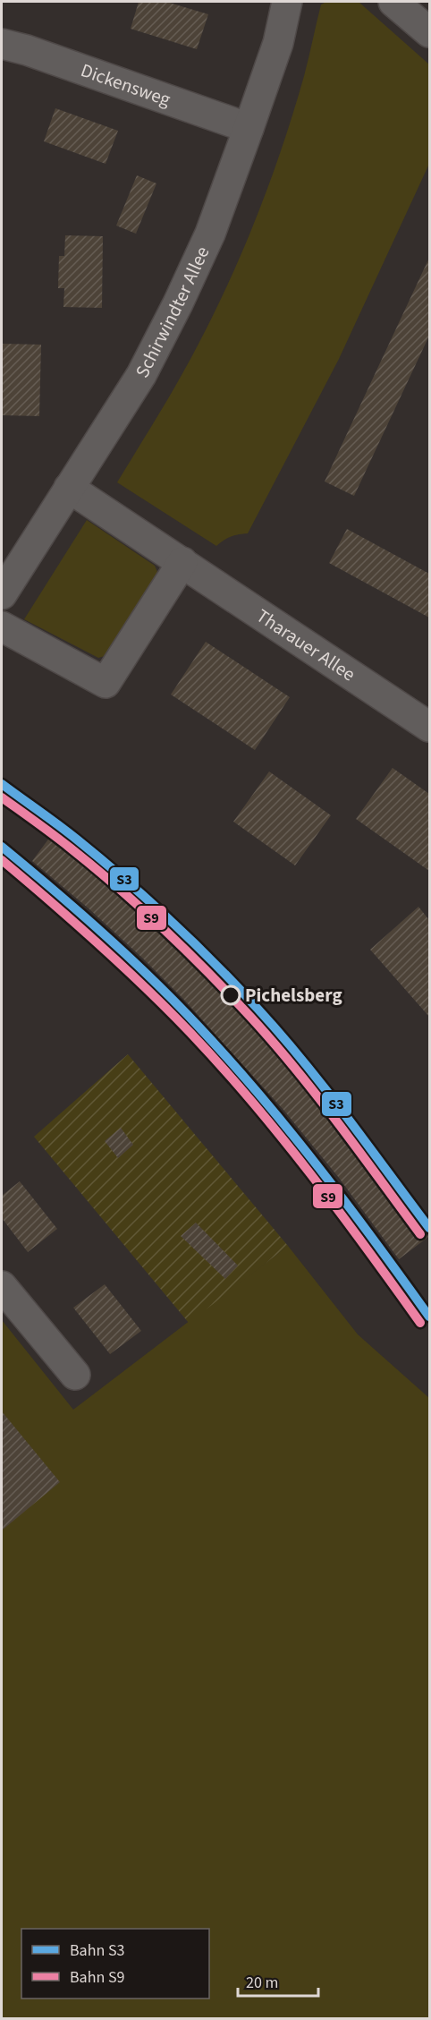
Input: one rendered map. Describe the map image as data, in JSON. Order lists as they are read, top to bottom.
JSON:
{
  "streets": {
    "street": ["Dickensweg", "Schirwindter Allee", "Tharauer Allee"]
  },
  "crossings": [
    ["Dickensweg", "Schirwindter Allee"],
    ["Schirwindter Allee", "Tharauer Allee"]
  ],
  "places": ["Pichelsberg"],
  "lines": ["rail line S3", "rail line S9"],
  "legend": ["Bahn S3", "Bahn S9"],
  "scale_bar": "20 m"
}
